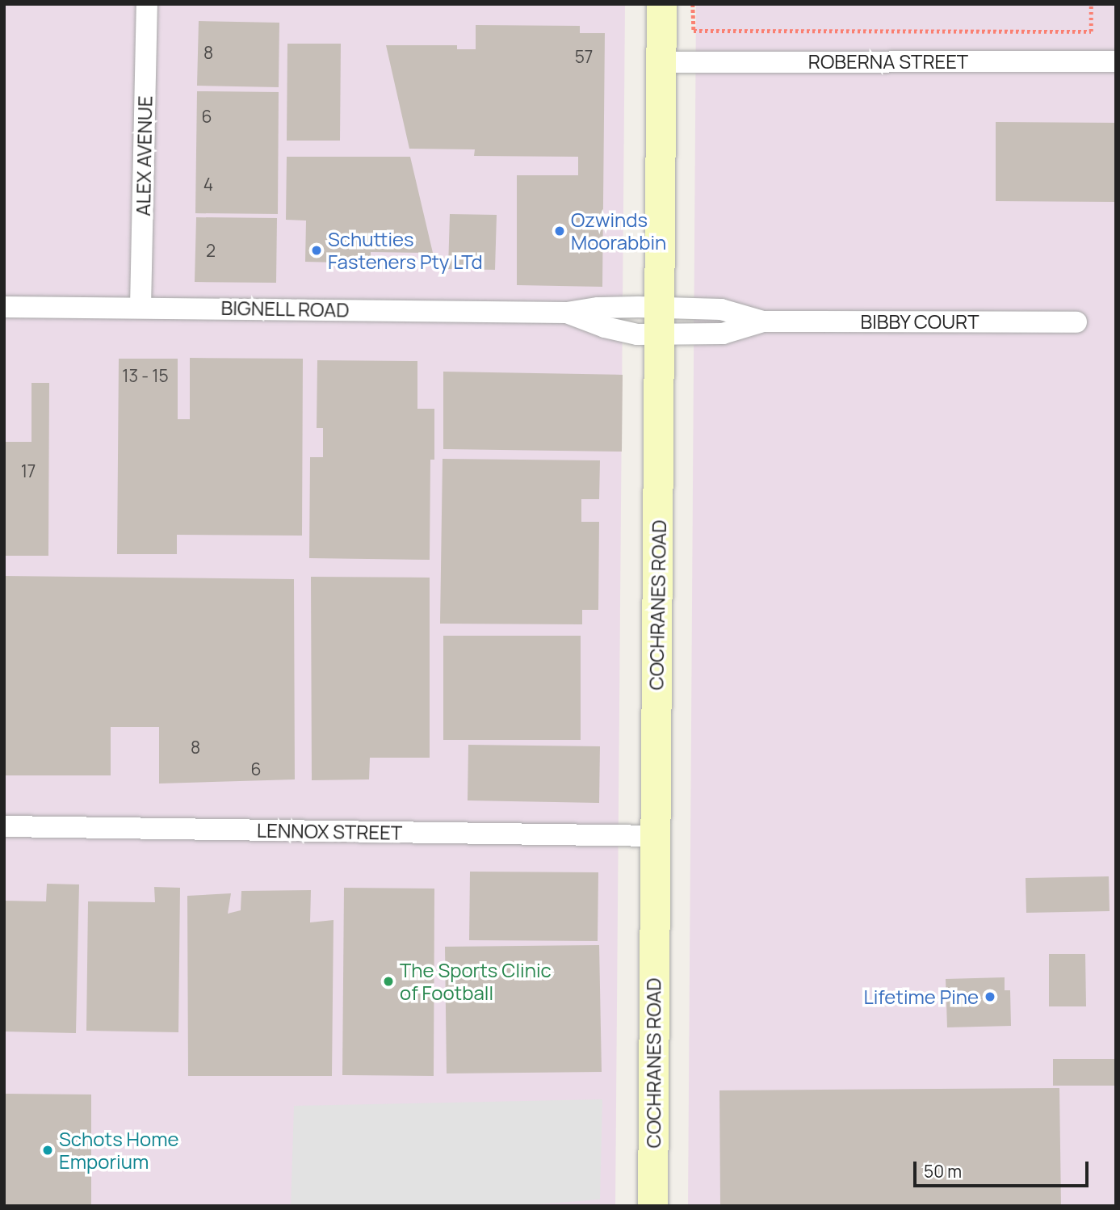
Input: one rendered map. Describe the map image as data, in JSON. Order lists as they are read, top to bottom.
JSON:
{
  "streets": {
    "street": [
      "ROBERNA STREET",
      "ALEX AVENUE",
      "BIGNELL ROAD",
      "BIBBY COURT",
      "COCHRANES ROAD",
      "LENNOX STREET"
    ]
  },
  "crossings": [
    ["ROBERNA STREET", "COCHRANES ROAD"],
    ["ALEX AVENUE", "BIGNELL ROAD"],
    ["BIGNELL ROAD", "BIBBY COURT"],
    ["BIGNELL ROAD", "COCHRANES ROAD"],
    ["BIBBY COURT", "COCHRANES ROAD"],
    ["COCHRANES ROAD", "LENNOX STREET"]
  ],
  "places": [
    "Ozwinds Moorabbin",
    "Schutties Fasteners Pty LTd",
    "The Sports Clinic of Football",
    "Lifetime Pine",
    "Schots Home Emporium"
  ],
  "house_numbers": [
    "8",
    "57",
    "6",
    "4",
    "2",
    "13 - 15",
    "17",
    "8",
    "6"
  ],
  "scale_bar": "50 m"
}
